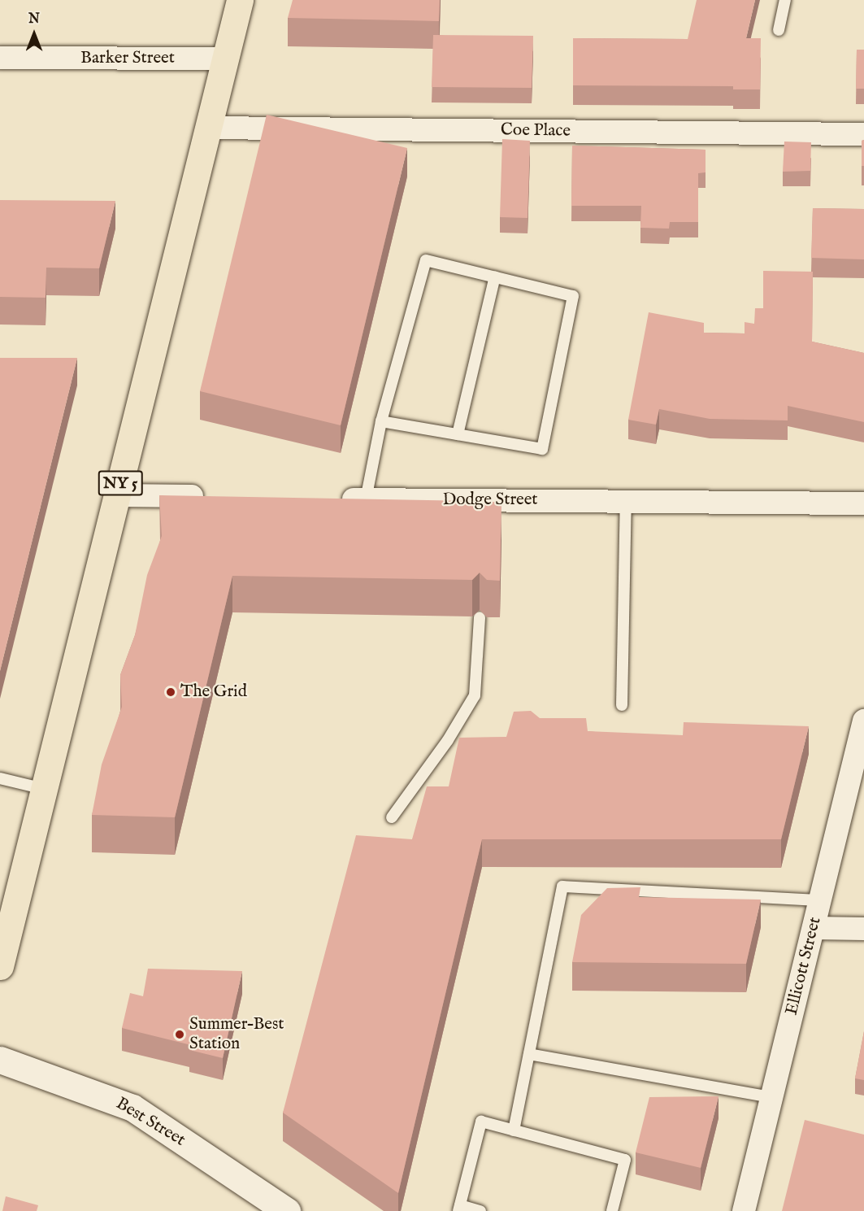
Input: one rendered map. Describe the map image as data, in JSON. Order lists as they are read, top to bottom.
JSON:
{
  "streets": {
    "main road": ["NY 5"],
    "street": [
      "Barker Street",
      "Coe Place",
      "Dodge Street",
      "Ellicott Street",
      "Best Street"
    ]
  },
  "crossings": [
    ["Barker Street", "NY 5"],
    ["Coe Place", "NY 5"]
  ],
  "places": ["The Grid", "Summer–Best Station"],
  "north": "top"
}
